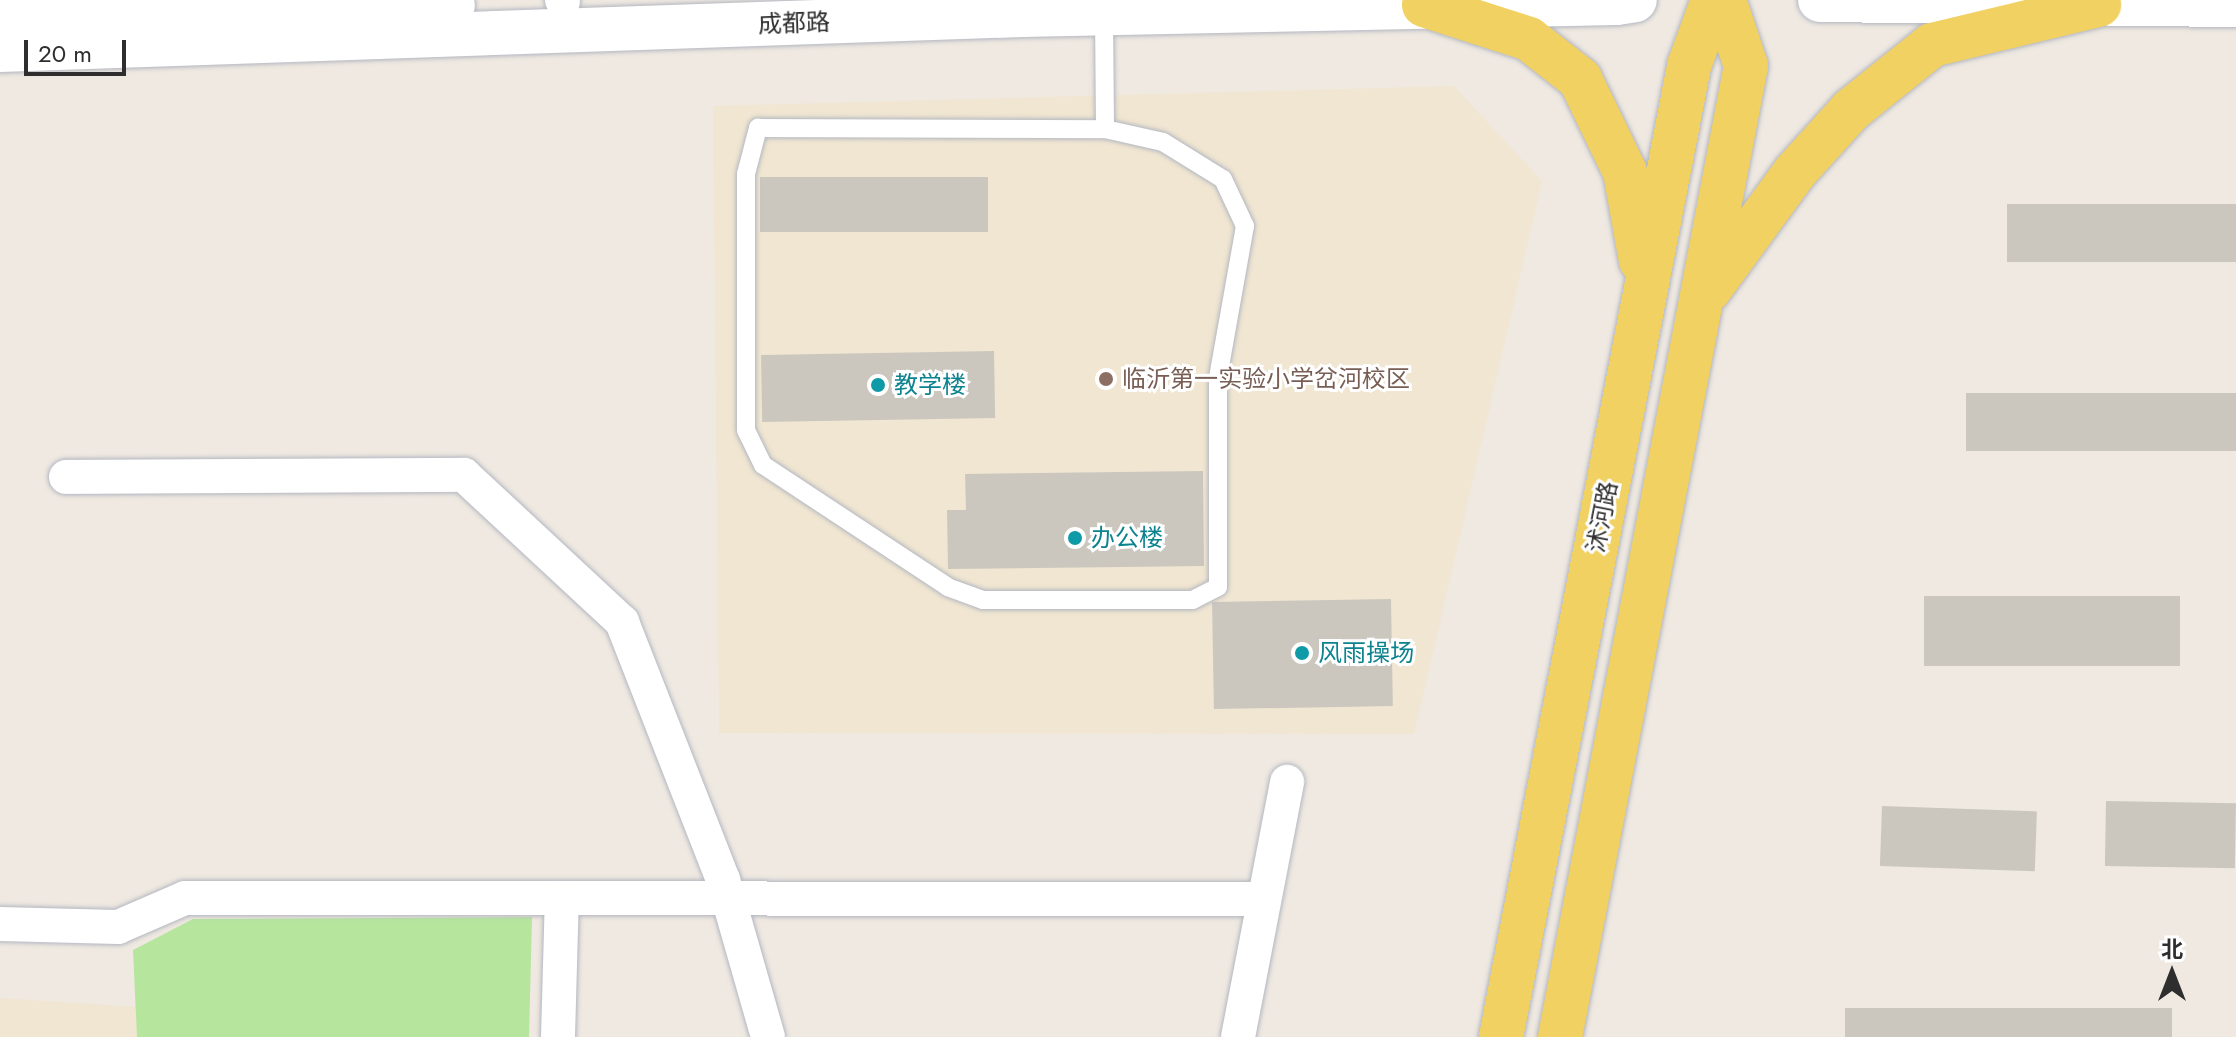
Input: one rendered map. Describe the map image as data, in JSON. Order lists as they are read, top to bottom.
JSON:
{
  "streets": {
    "main road": ["沭河路"],
    "street": ["成都路"]
  },
  "places": [
    "临沂第一实验小学岔河校区",
    "教学楼",
    "办公楼",
    "风雨操场"
  ],
  "scale_bar": "20 m",
  "north": "top"
}
